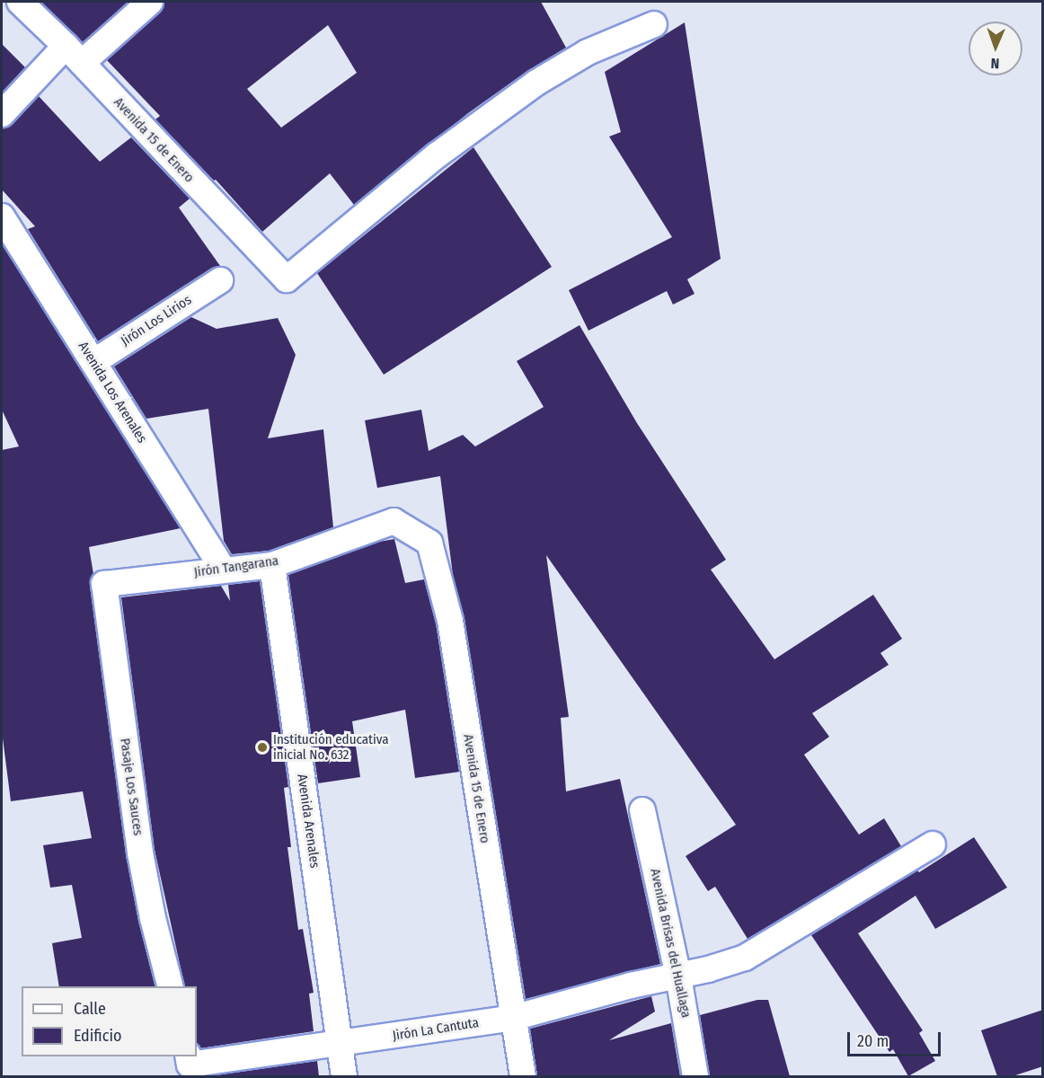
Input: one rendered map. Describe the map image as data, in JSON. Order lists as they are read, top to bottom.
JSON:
{
  "streets": {
    "street": [
      "Avenida 15 de Enero",
      "Jirón Los Lirios",
      "Avenida Los Arenales",
      "Jirón Tangarana",
      "Pasaje Los Sauces",
      "Avenida Arenales",
      "Avenida Brisas del Huallaga",
      "Jirón La Cantuta"
    ]
  },
  "crossings": [
    ["Avenida 15 de Enero", "Jirón Tangarana"],
    ["Avenida 15 de Enero", "Jirón La Cantuta"],
    ["Jirón Los Lirios", "Avenida Los Arenales"],
    ["Avenida Los Arenales", "Jirón Tangarana"],
    ["Jirón Tangarana", "Pasaje Los Sauces"],
    ["Jirón Tangarana", "Avenida Arenales"],
    ["Avenida Arenales", "Jirón La Cantuta"],
    ["Avenida Brisas del Huallaga", "Jirón La Cantuta"]
  ],
  "places": ["Institución educativa inicial No. 632"],
  "legend": ["Calle", "Edificio"],
  "scale_bar": "20 m",
  "north": "bottom"
}
